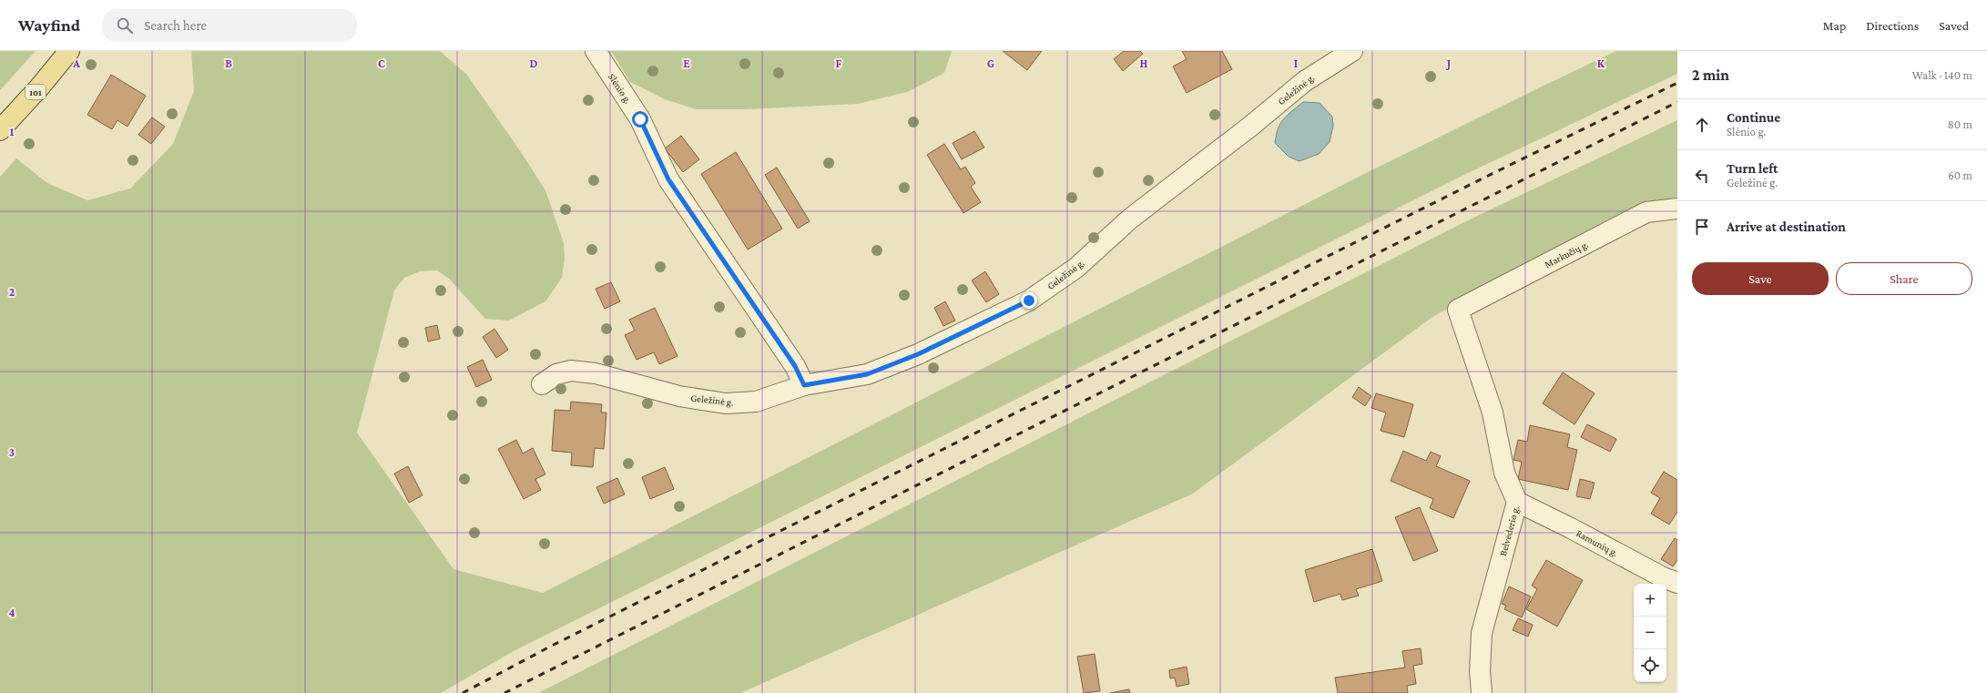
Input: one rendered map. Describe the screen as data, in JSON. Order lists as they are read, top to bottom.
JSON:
{
  "streets": {
    "main road": ["101"],
    "street": [
      "Slėnio g.",
      "Geležinė g.",
      "Markučių g.",
      "Belvederio g.",
      "Ramunių g."
    ]
  },
  "crossings": [
    ["Slėnio g.", "Geležinė g."],
    ["Markučių g.", "Belvederio g."],
    ["Belvederio g.", "Ramunių g."]
  ],
  "page": {
    "header": "Wayfind",
    "search": "Search here",
    "nav": ["Map", "Directions", "Saved"],
    "heading": ["2 min", "Walk · 140 m"],
    "list": [
      ["Continue", "Slėnio g.", "80 m"],
      ["Turn left", "Geležinė g.", "60 m"],
      "Arrive at destination"
    ],
    "buttons": ["Save", "Share"],
    "map_buttons": ["+", "−"]
  },
  "grid": {
    "columns": [
      "A",
      "B",
      "C",
      "D",
      "E",
      "F",
      "G",
      "H",
      "I",
      "J",
      "K"
    ],
    "rows": [
      "1",
      "2",
      "3",
      "4"
    ]
  }
}
